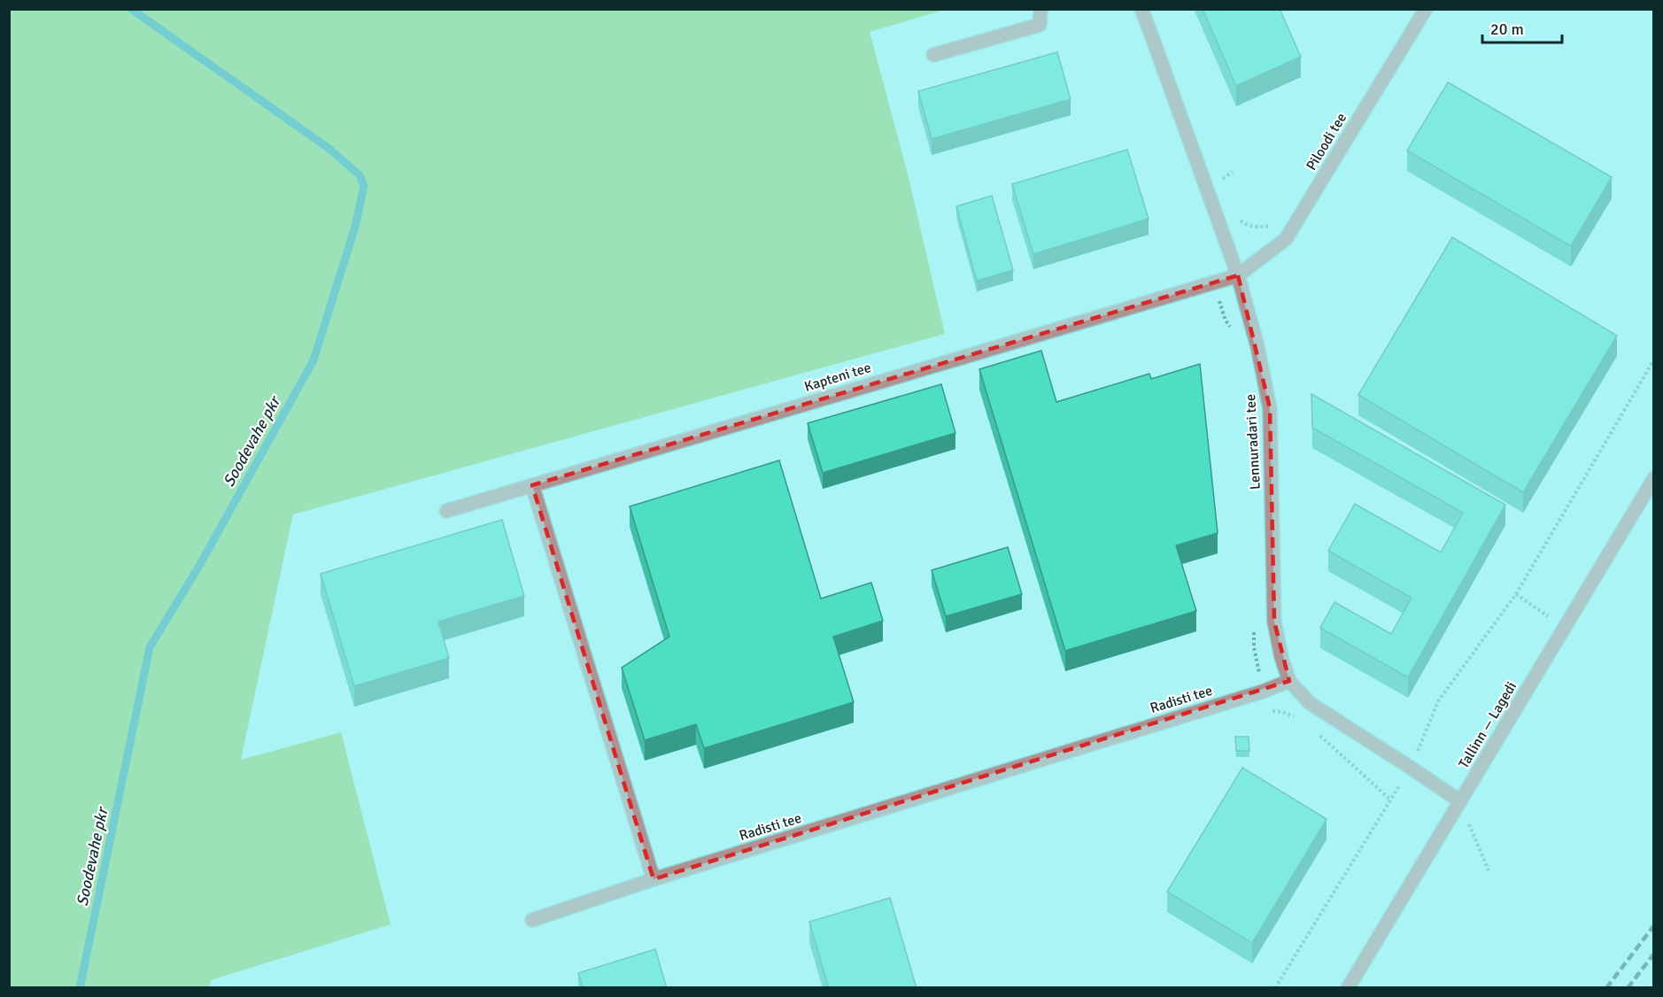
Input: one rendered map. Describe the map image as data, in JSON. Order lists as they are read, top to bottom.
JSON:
{
  "streets": {
    "street": [
      "Piloodi tee",
      "Kapteni tee",
      "Lennuradari tee",
      "Radisti tee",
      "Tallinn — Lagedi"
    ]
  },
  "crossings": [
    ["Piloodi tee", "Kapteni tee"],
    ["Piloodi tee", "Lennuradari tee"],
    ["Kapteni tee", "Lennuradari tee"],
    ["Lennuradari tee", "Radisti tee"],
    ["Lennuradari tee", "Tallinn — Lagedi"]
  ],
  "water": ["Soodevahe pkr"],
  "scale_bar": "20 m"
}
